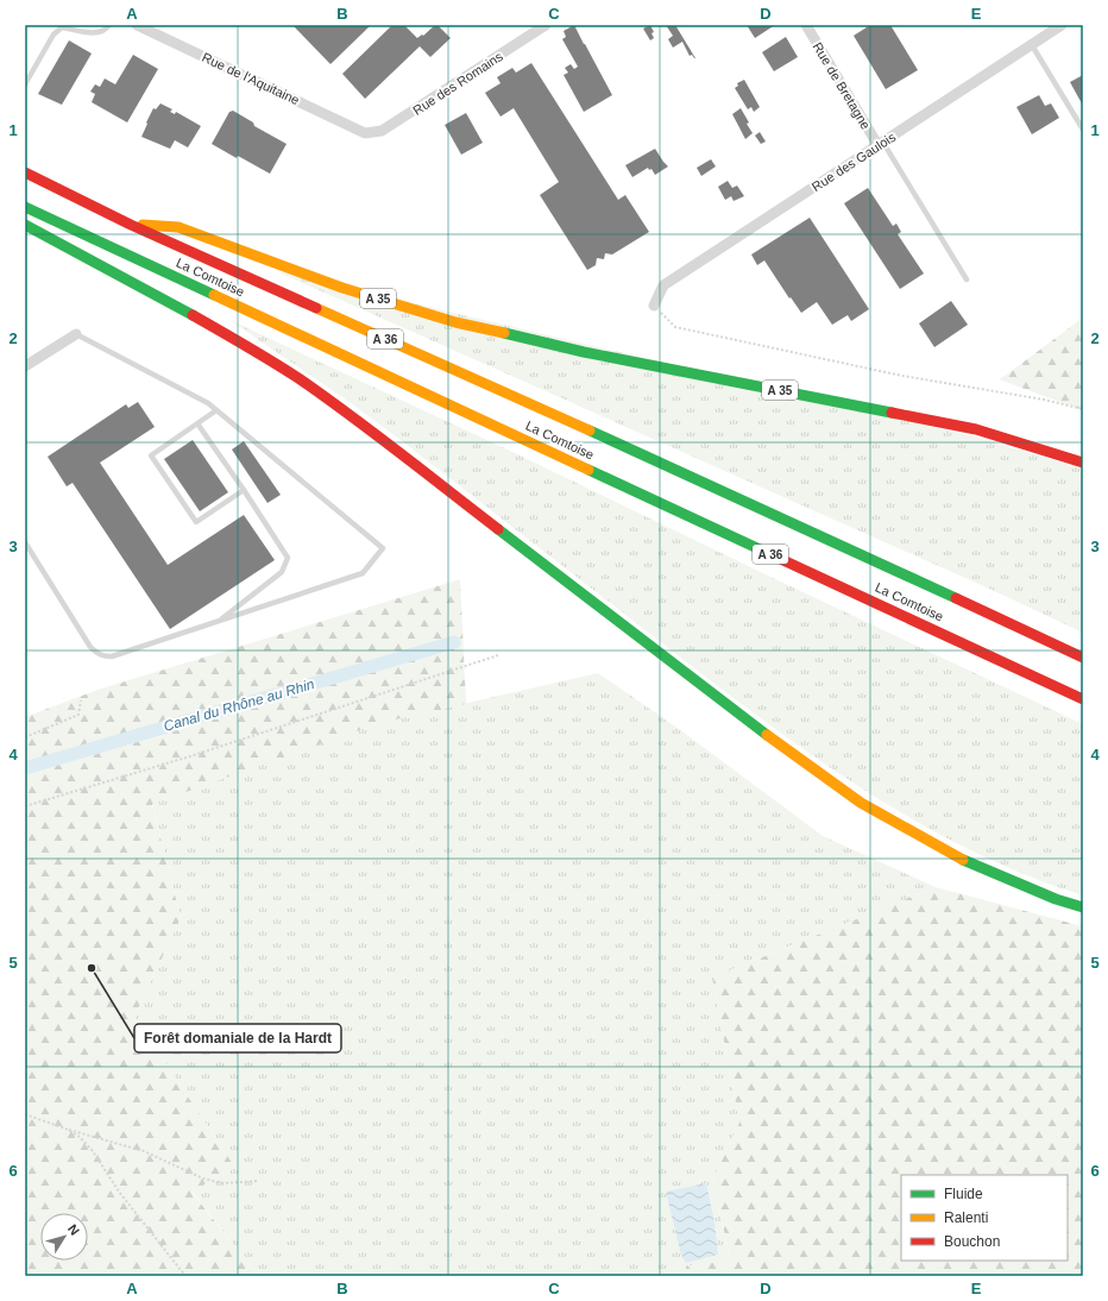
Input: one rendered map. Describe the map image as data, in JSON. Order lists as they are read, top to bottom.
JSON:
{
  "streets": {
    "highway": ["La Comtoise", "A 35", "A 36"],
    "street": [
      "Rue de l'Aquitaine",
      "Rue des Romains",
      "Rue de Bretagne",
      "Rue des Gaulois"
    ]
  },
  "crossings": [
    ["Rue de l'Aquitaine", "Rue des Romains"],
    ["Rue de Bretagne", "Rue des Gaulois"],
    ["La Comtoise", "A 35"]
  ],
  "water": ["Canal du Rhône au Rhin"],
  "places": ["Forêt domaniale de la Hardt"],
  "legend": ["Fluide", "Ralenti", "Bouchon"],
  "north": "top right",
  "grid": {
    "columns": [
      "A",
      "B",
      "C",
      "D",
      "E"
    ],
    "rows": [
      "1",
      "2",
      "3",
      "4",
      "5",
      "6"
    ]
  }
}
